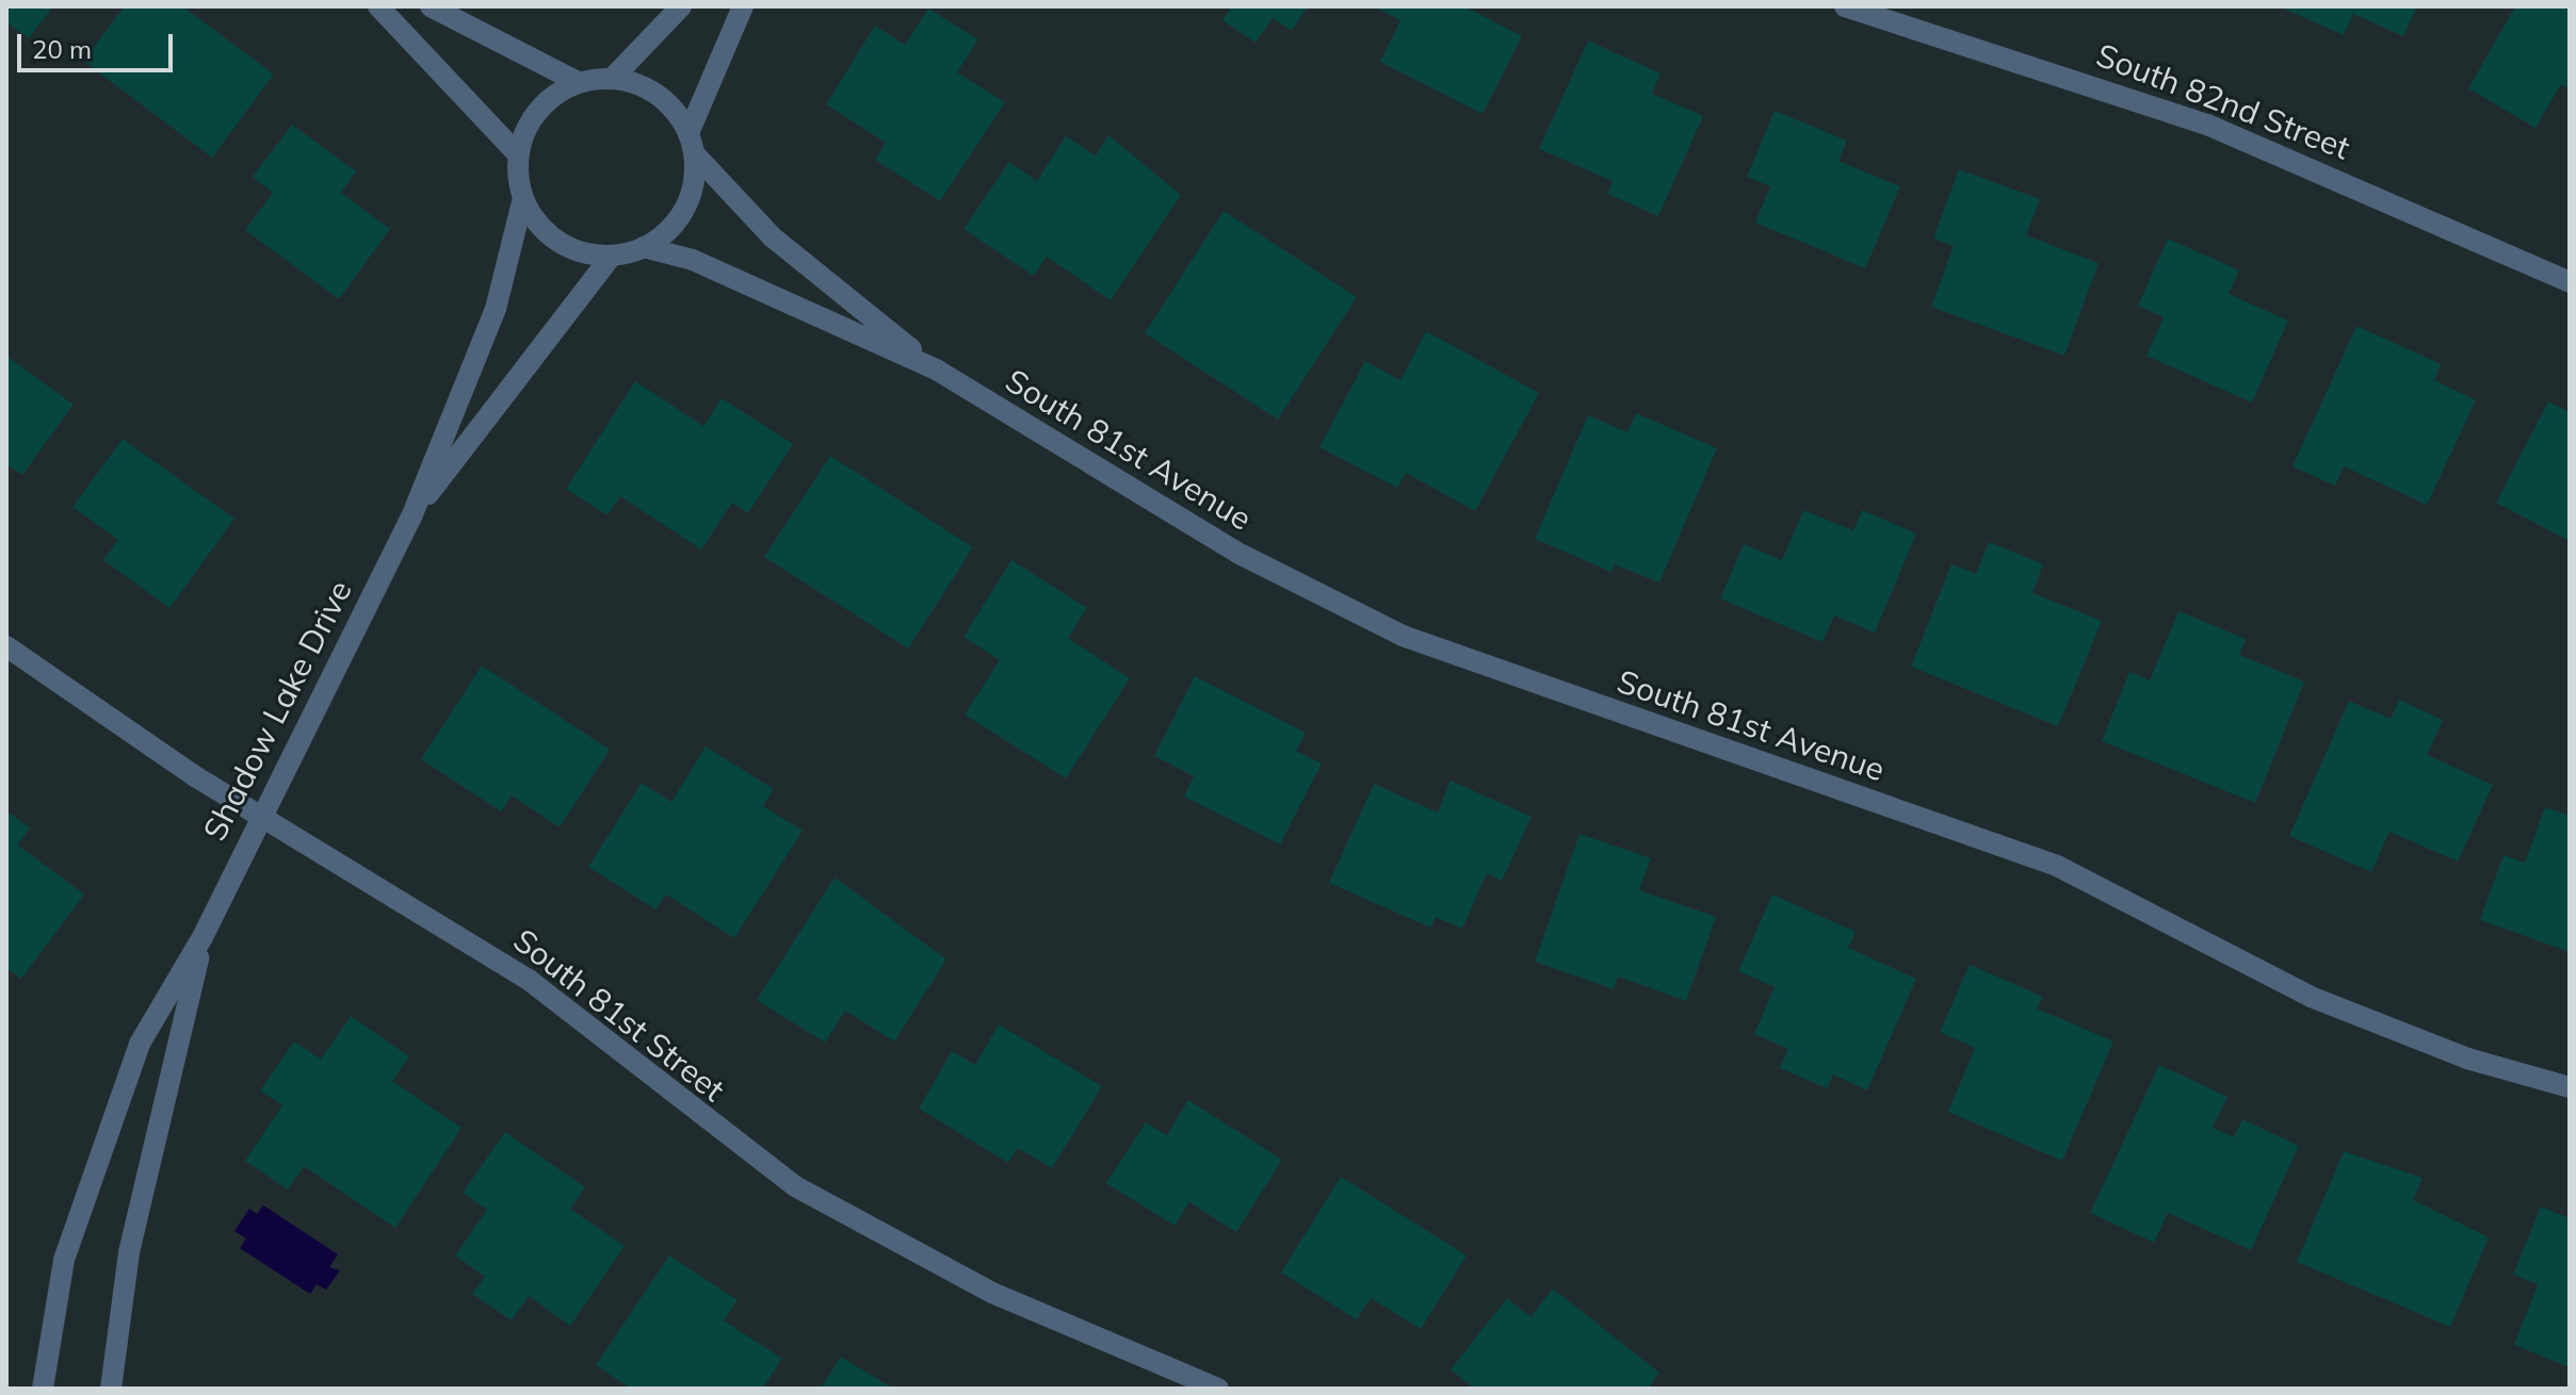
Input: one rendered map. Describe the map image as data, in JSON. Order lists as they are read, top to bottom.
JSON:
{
  "streets": {
    "street": [
      "South 82nd Street",
      "South 81st Avenue",
      "Shadow Lake Drive",
      "South 81st Street"
    ]
  },
  "crossings": [
    ["South 81st Avenue", "Shadow Lake Drive"],
    ["Shadow Lake Drive", "South 81st Street"]
  ],
  "scale_bar": "20 m"
}
